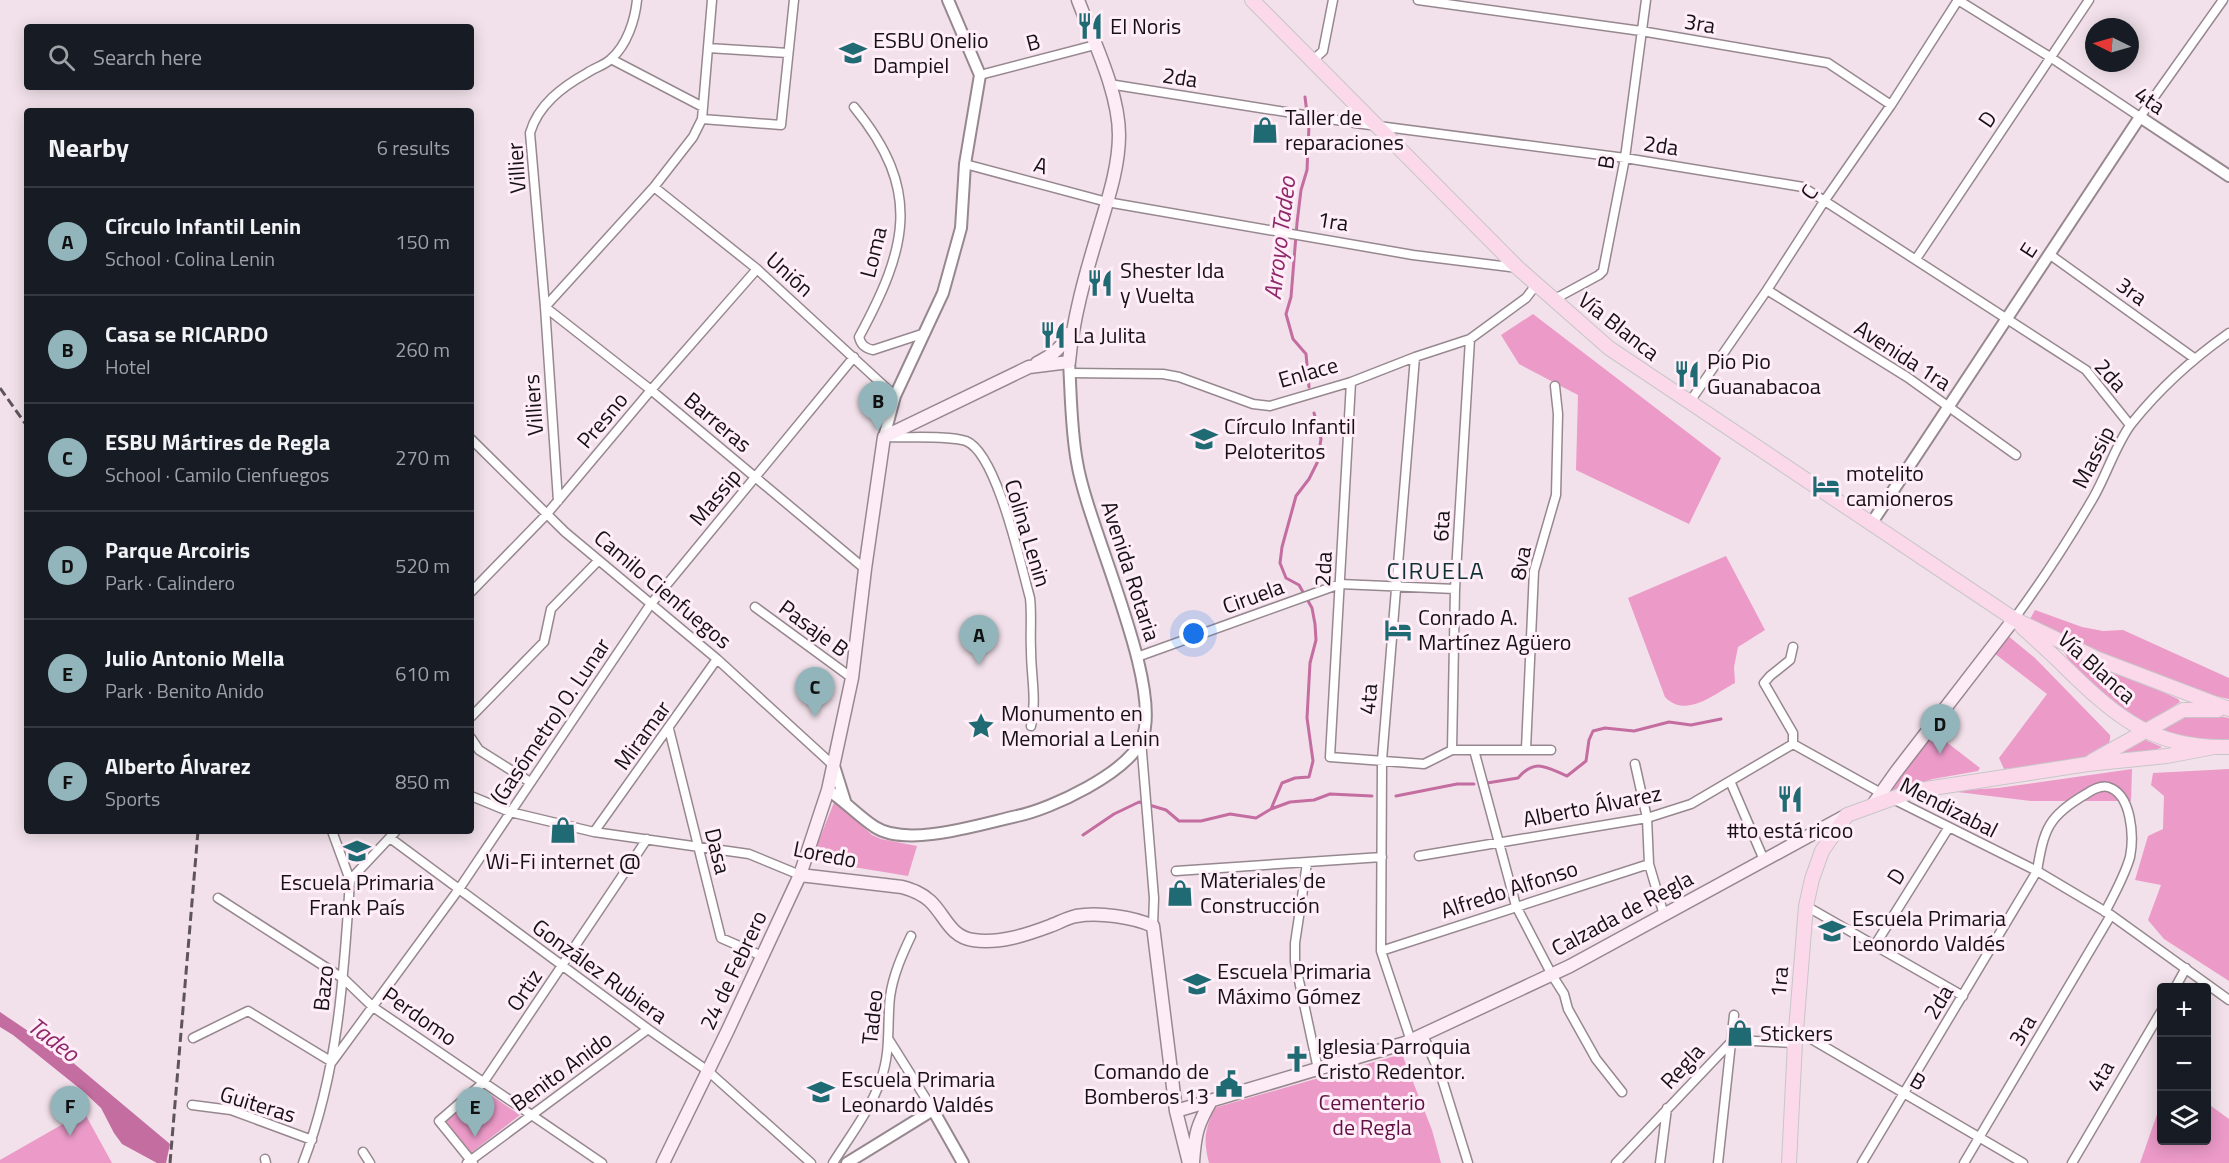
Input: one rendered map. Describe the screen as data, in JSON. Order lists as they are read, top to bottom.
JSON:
{
  "streets": {
    "main road": [
      "1ra",
      "Vía Blanca",
      "Enlace",
      "Avenida Rotaria",
      "Loredo",
      "Calzada de Regla",
      "24 de Febrero"
    ],
    "street": [
      "3ra",
      "B",
      "2da",
      "4ta",
      "D",
      "A",
      "Villier",
      "C",
      "E",
      "Loma",
      "Unión",
      "Avenida 1ra",
      "Villiers",
      "Presno",
      "Barreras",
      "Massip",
      "6ta",
      "Colina Lenin",
      "8va",
      "Camilo Cienfuegos",
      "Ciruela",
      "Pasaje B",
      "(Gasómetro) O. Lunar",
      "Miramar",
      "Alberto Álvarez",
      "Mendizabal",
      "Dasa",
      "Alfredo Alfonso",
      "González Rubiera",
      "Bazo",
      "Ortiz",
      "Perdomo",
      "Tadeo",
      "Regla",
      "Benito Anido",
      "Guiteras"
    ]
  },
  "crossings": [
    ["3ra", "B"],
    ["3ra", "2da"],
    ["3ra", "C"],
    ["3ra", "E"],
    ["3ra", "Massip"],
    ["3ra", "Mendizabal"],
    ["B", "2da"],
    ["B", "1ra"],
    ["B", "Vía Blanca"],
    ["B", "Avenida Rotaria"],
    ["B", "Regla"],
    ["2da", "4ta"],
    ["2da", "D"],
    ["2da", "C"],
    ["2da", "E"],
    ["2da", "Vía Blanca"],
    ["2da", "Enlace"],
    ["2da", "Massip"],
    ["2da", "Avenida Rotaria"],
    ["2da", "Ciruela"],
    ["2da", "Mendizabal"],
    ["4ta", "D"],
    ["4ta", "C"],
    ["4ta", "E"],
    ["4ta", "Enlace"],
    ["4ta", "Ciruela"],
    ["4ta", "Alfredo Alfonso"],
    ["4ta", "Calzada de Regla"],
    ["D", "Mendizabal"],
    ["A", "1ra"],
    ["A", "Avenida Rotaria"],
    ["Villier", "Villiers"],
    ["Villier", "Barreras"],
    ["C", "Vía Blanca"],
    ["C", "Avenida 1ra"],
    ["1ra", "Vía Blanca"],
    ["1ra", "Avenida Rotaria"],
    ["1ra", "Calzada de Regla"],
    ["1ra", "Regla"],
    ["E", "Vía Blanca"],
    ["E", "Avenida 1ra"],
    ["Unión", "Presno"],
    ["Unión", "Massip"],
    ["Vía Blanca", "Enlace"],
    ["Vía Blanca", "Massip"],
    ["Vía Blanca", "Calzada de Regla"],
    ["Enlace", "6ta"],
    ["Enlace", "Colina Lenin"],
    ["Enlace", "Avenida Rotaria"],
    ["Enlace", "24 de Febrero"],
    ["Villiers", "Presno"],
    ["Villiers", "Barreras"],
    ["Presno", "Barreras"],
    ["Presno", "Camilo Cienfuegos"],
    ["Barreras", "Massip"],
    ["Barreras", "24 de Febrero"],
    ["Massip", "Camilo Cienfuegos"],
    ["Massip", "(Gasómetro) O. Lunar"],
    ["6ta", "Ciruela"],
    ["Colina Lenin", "24 de Febrero"],
    ["Avenida Rotaria", "Ciruela"],
    ["Avenida Rotaria", "Loredo"],
    ["Avenida Rotaria", "Calzada de Regla"],
    ["Camilo Cienfuegos", "(Gasómetro) O. Lunar"],
    ["Camilo Cienfuegos", "Miramar"],
    ["Camilo Cienfuegos", "24 de Febrero"],
    ["Pasaje B", "24 de Febrero"],
    ["(Gasómetro) O. Lunar", "Loredo"],
    ["(Gasómetro) O. Lunar", "González Rubiera"],
    ["(Gasómetro) O. Lunar", "Bazo"],
    ["(Gasómetro) O. Lunar", "Perdomo"],
    ["Miramar", "Dasa"],
    ["Miramar", "Loredo"],
    ["Alberto Álvarez", "Mendizabal"],
    ["Mendizabal", "Calzada de Regla"],
    ["Dasa", "Loredo"],
    ["Dasa", "24 de Febrero"],
    ["Loredo", "24 de Febrero"],
    ["Loredo", "Ortiz"],
    ["24 de Febrero", "González Rubiera"],
    ["González Rubiera", "Ortiz"],
    ["González Rubiera", "Benito Anido"],
    ["Bazo", "Perdomo"],
    ["Bazo", "Guiteras"],
    ["Ortiz", "Perdomo"],
    ["Ortiz", "Benito Anido"],
    ["Perdomo", "Benito Anido"]
  ],
  "districts": ["CIRUELA"],
  "water": ["Arroyo Tadeo", "Tadeo"],
  "parks": ["Cementerio de Regla"],
  "places": {
    "restaurant": [
      "El Noris",
      "Shester Ida y Vuelta",
      "La Julita",
      "Pio Pio Guanabacoa",
      "#to está ricoo"
    ],
    "school or university": [
      "ESBU Onelio Dampiel",
      "Círculo Infantil Peloteritos",
      "Escuela Primaria Frank País",
      "Escuela Primaria Leonordo Valdés",
      "Escuela Primaria Máximo Gómez",
      "Escuela Primaria Leonardo Valdés"
    ],
    "shop": [
      "Taller de reparaciones",
      "Wi-Fi internet @",
      "Materiales de Construcción",
      "Stickers"
    ],
    "hotel": ["motelito camioneros", "Conrado A. Martínez Agüero"],
    "place": ["Monumento en Memorial a Lenin"],
    "church": ["Iglesia Parroquia Cristo Redentor."],
    "public building": ["Comando de Bomberos 13"]
  },
  "north": "left",
  "page": {
    "search": "Search here",
    "heading": ["Nearby", "6 results"],
    "list": [
      {
        "mark": "A",
        "name": "Círculo Infantil Lenin",
        "note": "School · Colina Lenin",
        "value": "150 m"
      },
      {
        "mark": "B",
        "name": "Casa se RICARDO",
        "note": "Hotel",
        "value": "260 m"
      },
      {
        "mark": "C",
        "name": "ESBU Mártires de Regla",
        "note": "School · Camilo Cienfuegos",
        "value": "270 m"
      },
      {
        "mark": "D",
        "name": "Parque Arcoiris",
        "note": "Park · Calindero",
        "value": "520 m"
      },
      {
        "mark": "E",
        "name": "Julio Antonio Mella",
        "note": "Park · Benito Anido",
        "value": "610 m"
      },
      {
        "mark": "F",
        "name": "Alberto Álvarez",
        "note": "Sports",
        "value": "850 m"
      }
    ],
    "pins": [
      "B",
      "A",
      "C",
      "D",
      "F",
      "E"
    ],
    "map_buttons": ["+", "−"]
  }
}
